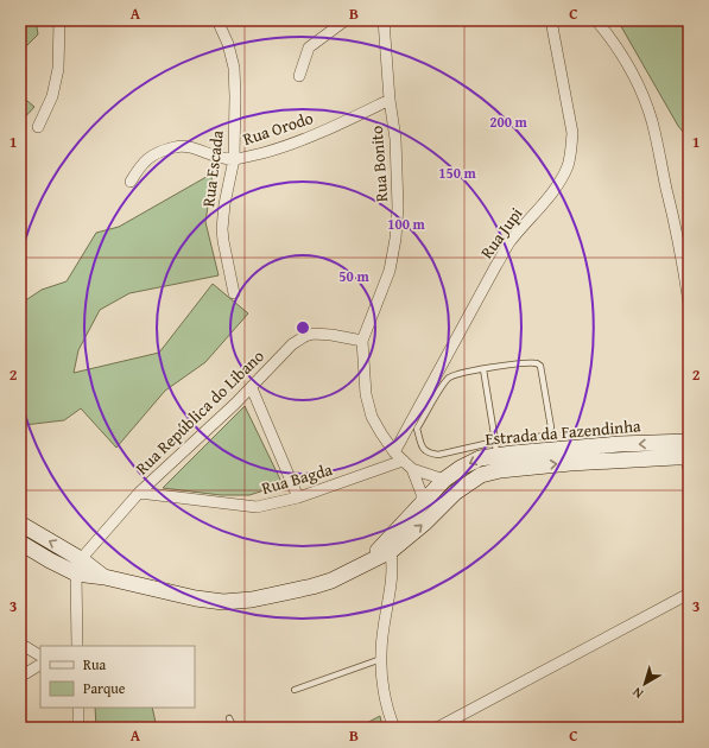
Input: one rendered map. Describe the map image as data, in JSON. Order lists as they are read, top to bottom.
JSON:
{
  "streets": {
    "main road": ["Estrada da Fazendinha"],
    "street": [
      "Rua Orodo",
      "Rua Bonito",
      "Rua Escada",
      "Rua Jupi",
      "Rua República do Libano",
      "Rua Bagda"
    ]
  },
  "crossings": [
    ["Rua Orodo", "Rua Bonito"],
    ["Rua Orodo", "Rua Escada"],
    ["Rua Bonito", "Rua Jupi"],
    ["Rua Bonito", "Rua República do Libano"],
    ["Rua Bonito", "Rua Bagda"],
    ["Rua República do Libano", "Estrada da Fazendinha"],
    ["Rua República do Libano", "Rua Bagda"]
  ],
  "legend": ["Rua", "Parque"],
  "north": "bottom left",
  "grid": {
    "columns": ["A", "B", "C"],
    "rows": ["1", "2", "3"]
  },
  "rings": [
    "200 m",
    "150 m",
    "100 m",
    "50 m"
  ]
}
